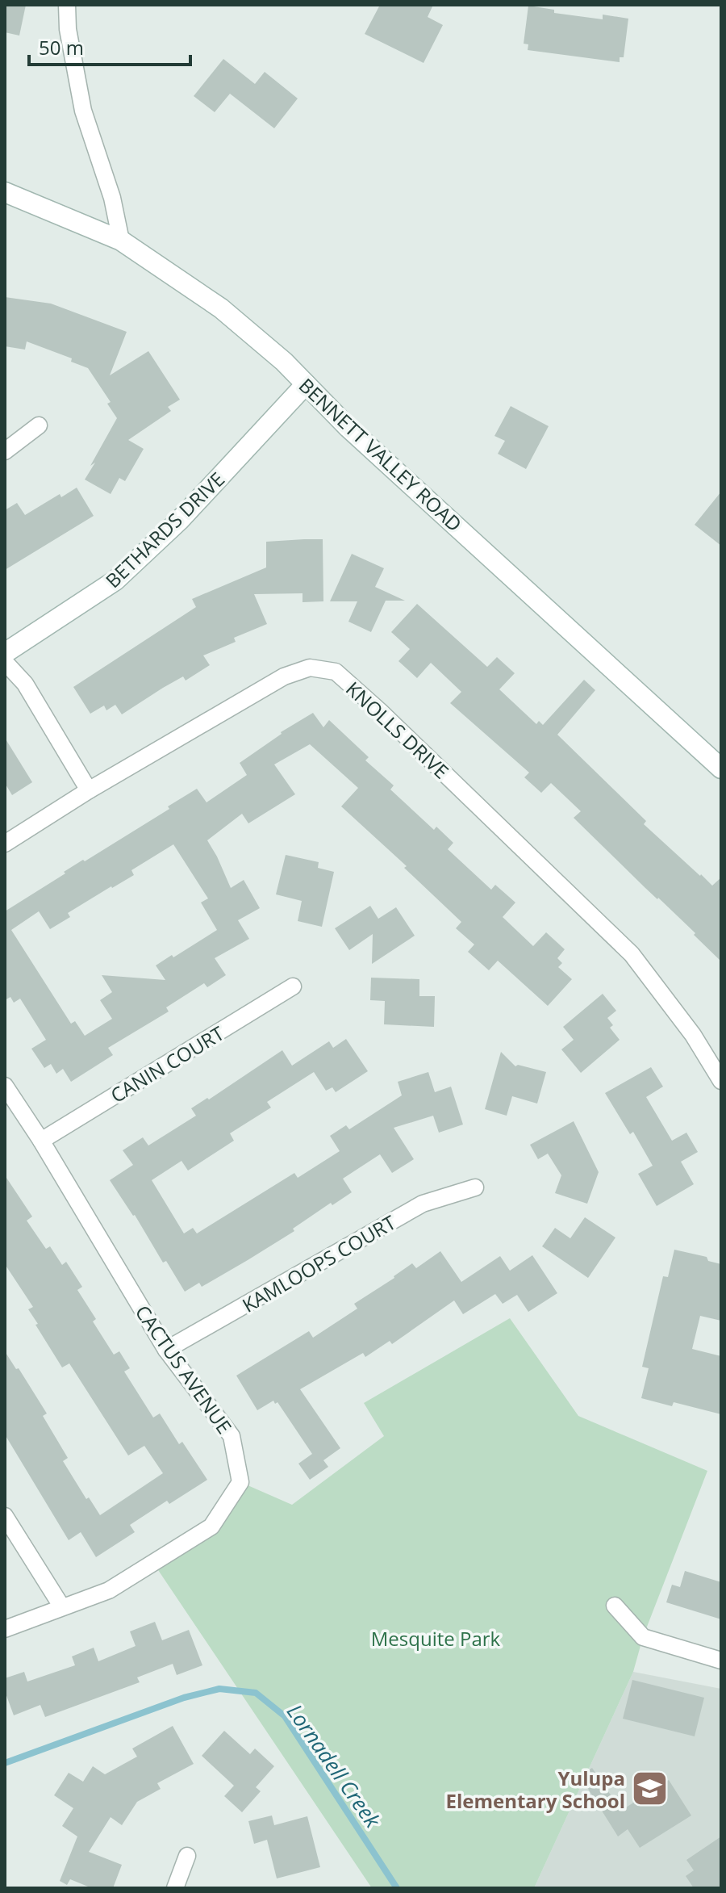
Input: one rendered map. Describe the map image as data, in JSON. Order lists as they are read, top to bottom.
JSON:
{
  "streets": {
    "street": [
      "BENNETT VALLEY ROAD",
      "BETHARDS DRIVE",
      "KNOLLS DRIVE",
      "CANIN COURT",
      "KAMLOOPS COURT",
      "CACTUS AVENUE"
    ]
  },
  "crossings": [
    ["BENNETT VALLEY ROAD", "BETHARDS DRIVE"],
    ["CANIN COURT", "CACTUS AVENUE"],
    ["KAMLOOPS COURT", "CACTUS AVENUE"]
  ],
  "water": ["Lornadell Creek"],
  "parks": ["Mesquite Park"],
  "places": {
    "school or university": ["Yulupa Elementary School"]
  },
  "scale_bar": "50 m"
}
